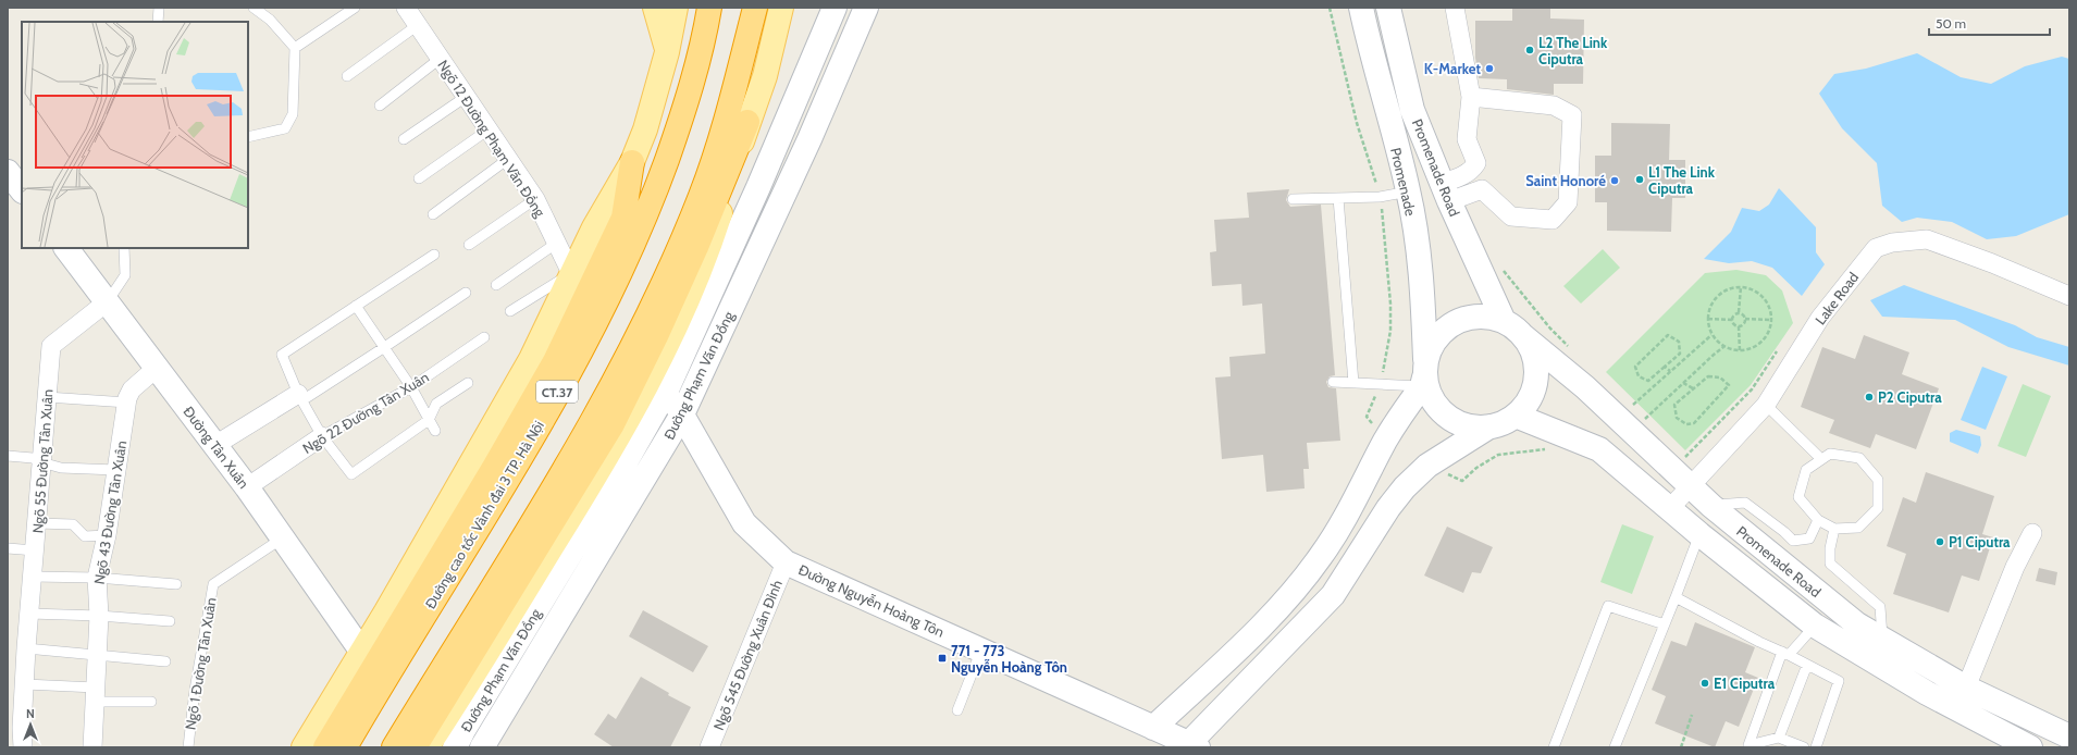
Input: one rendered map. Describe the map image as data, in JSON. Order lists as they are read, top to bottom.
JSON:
{
  "streets": {
    "highway": ["CT.37", "Đường cao tốc Vành đai 3 TP. Hà Nội"],
    "main road": ["Đường Phạm Văn Đồng"],
    "street": [
      "Ngõ 12 Đường Phạm Văn Đồng",
      "Promenade Road",
      "Promenade",
      "Lake Road",
      "Ngõ 22 Đường Tân Xuân",
      "Đường Tân Xuân",
      "Ngõ 55 Đường Tân Xuân",
      "Ngõ 43 Đường Tân Xuân",
      "Đường Nguyễn Hoàng Tôn",
      "Ngõ 545 Đường Xuân Đỉnh"
    ],
    "lane": ["Ngõ 1 Đường Tân Xuân"]
  },
  "crossings": [
    ["Promenade Road", "Promenade"],
    ["Promenade Road", "Lake Road"],
    ["Đường Phạm Văn Đồng", "Đường Nguyễn Hoàng Tôn"],
    ["Ngõ 22 Đường Tân Xuân", "Đường Tân Xuân"],
    ["Đường Tân Xuân", "Ngõ 55 Đường Tân Xuân"],
    ["Đường Tân Xuân", "Ngõ 43 Đường Tân Xuân"],
    ["Đường Tân Xuân", "Ngõ 1 Đường Tân Xuân"],
    ["Đường Nguyễn Hoàng Tôn", "Ngõ 545 Đường Xuân Đỉnh"]
  ],
  "places": {
    "other": [
      "L2 The Link Ciputra",
      "K-Market",
      "L1 The Link Ciputra",
      "Saint Honoré",
      "P2 Ciputra",
      "P1 Ciputra",
      "E1 Ciputra"
    ],
    "transit": ["771 - 773 Nguyễn Hoàng Tôn"]
  },
  "scale_bar": "50 m",
  "north": "top"
}
